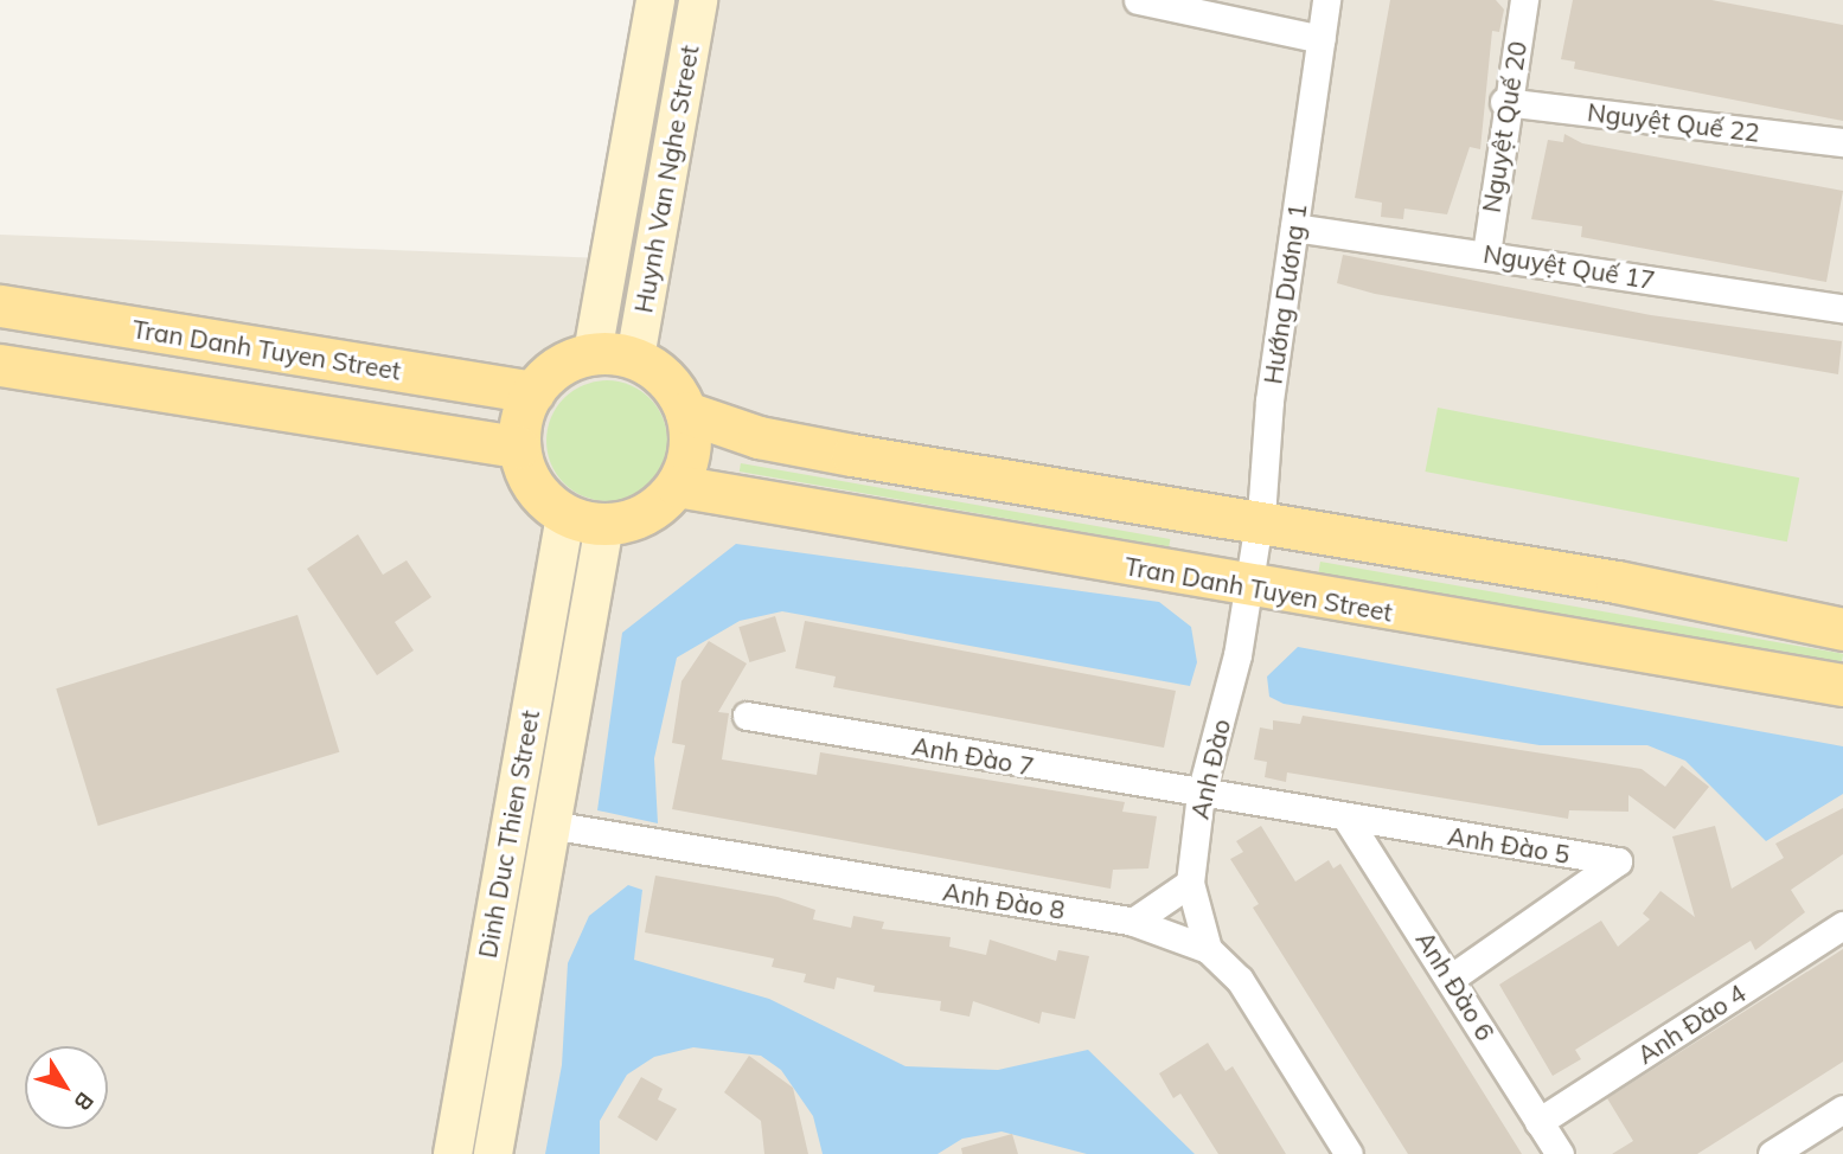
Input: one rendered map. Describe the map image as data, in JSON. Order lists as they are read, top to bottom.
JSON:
{
  "streets": {
    "main road": ["Tran Danh Tuyen Street"],
    "street": [
      "Nguyệt Quế 22",
      "Nguyệt Quế 20",
      "Huynh Van Nghe Street",
      "Nguyệt Quế 17",
      "Hướng Dương 1",
      "Anh Đào 7",
      "Anh Đào",
      "Dinh Duc Thien Street",
      "Anh Đào 5",
      "Anh Đào 8",
      "Anh Đào 6",
      "Anh Đào 4"
    ]
  },
  "crossings": [
    ["Nguyệt Quế 22", "Nguyệt Quế 20"],
    ["Nguyệt Quế 20", "Nguyệt Quế 17"],
    ["Huynh Van Nghe Street", "Tran Danh Tuyen Street"],
    ["Huynh Van Nghe Street", "Dinh Duc Thien Street"],
    ["Nguyệt Quế 17", "Hướng Dương 1"],
    ["Hướng Dương 1", "Tran Danh Tuyen Street"],
    ["Hướng Dương 1", "Anh Đào"],
    ["Tran Danh Tuyen Street", "Anh Đào"],
    ["Tran Danh Tuyen Street", "Dinh Duc Thien Street"],
    ["Anh Đào 7", "Anh Đào"],
    ["Anh Đào 7", "Anh Đào 5"],
    ["Anh Đào", "Anh Đào 5"],
    ["Anh Đào", "Anh Đào 8"],
    ["Dinh Duc Thien Street", "Anh Đào 8"],
    ["Anh Đào 5", "Anh Đào 6"],
    ["Anh Đào 6", "Anh Đào 4"]
  ],
  "north": "bottom right"
}
